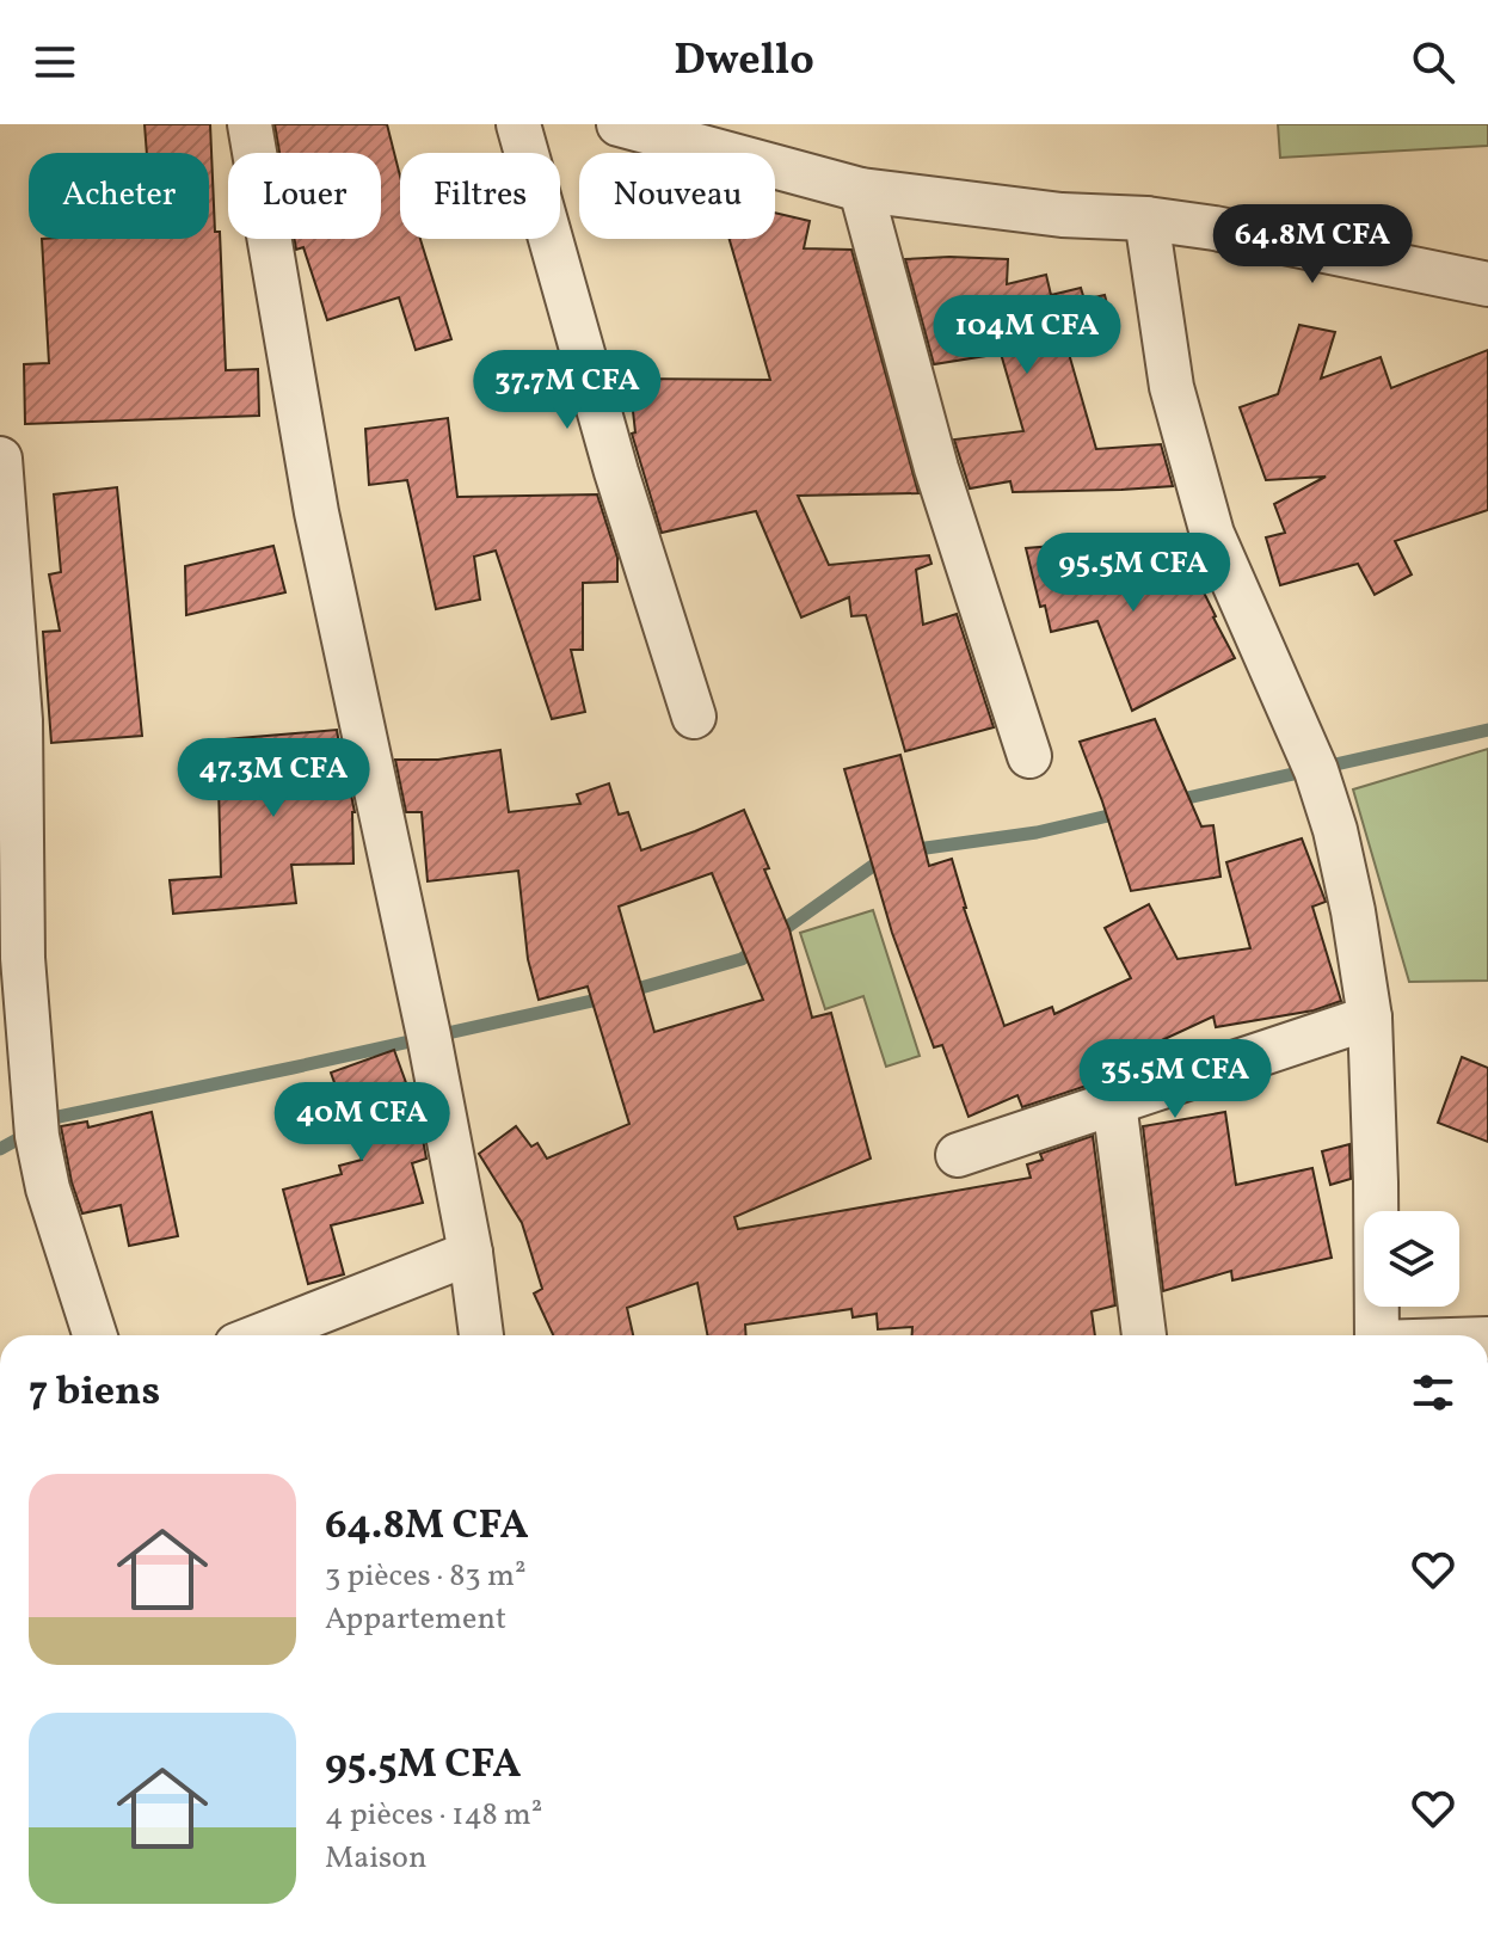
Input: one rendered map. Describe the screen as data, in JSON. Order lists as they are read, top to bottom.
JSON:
{
  "page": {
    "header": "Dwello",
    "chip": [
      "Acheter",
      "Louer",
      "Filtres",
      "Nouveau"
    ],
    "price": [
      "64.8M CFA",
      "104M CFA",
      "37.7M CFA",
      "95.5M CFA",
      "47.3M CFA",
      "35.5M CFA",
      "40M CFA"
    ],
    "heading": "7 biens",
    "list": [
      {
        "name": "64.8M CFA",
        "note": "3 pièces · 83 m² · Appartement"
      },
      {
        "name": "95.5M CFA",
        "note": "4 pièces · 148 m² · Maison"
      }
    ]
  }
}
